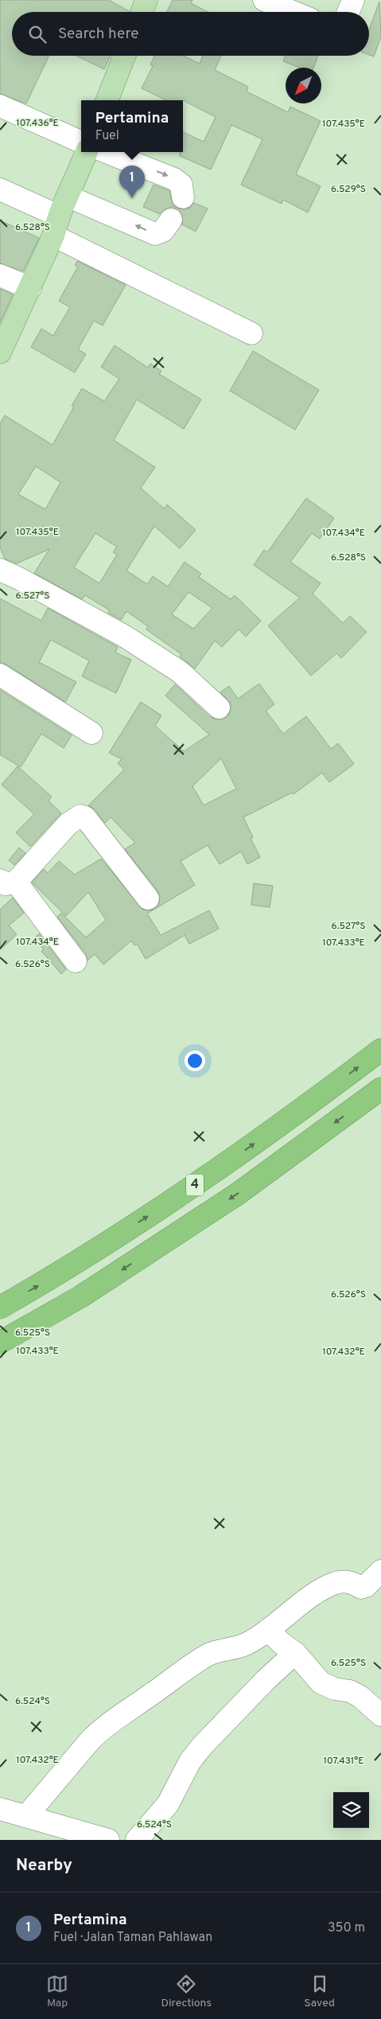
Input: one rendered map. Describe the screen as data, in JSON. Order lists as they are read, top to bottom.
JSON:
{
  "streets": {
    "highway": ["4"]
  },
  "north": "bottom left",
  "page": {
    "search": "Search here",
    "popup": ["Pertamina", "Fuel"],
    "pins": "1",
    "heading": "Nearby",
    "list": [
      {
        "mark": "1",
        "name": "Pertamina",
        "note": "Fuel · Jalan Taman Pahlawan",
        "value": "350 m"
      }
    ],
    "nav": ["Map", "Directions", "Saved"]
  },
  "coordinates": [
    "107.436°E",
    "107.435°E",
    "6.529°S",
    "6.528°S",
    "107.434°E",
    "6.527°S",
    "107.433°E",
    "6.526°S",
    "6.525°S",
    "107.432°E",
    "6.524°S",
    "107.431°E"
  ]
}
